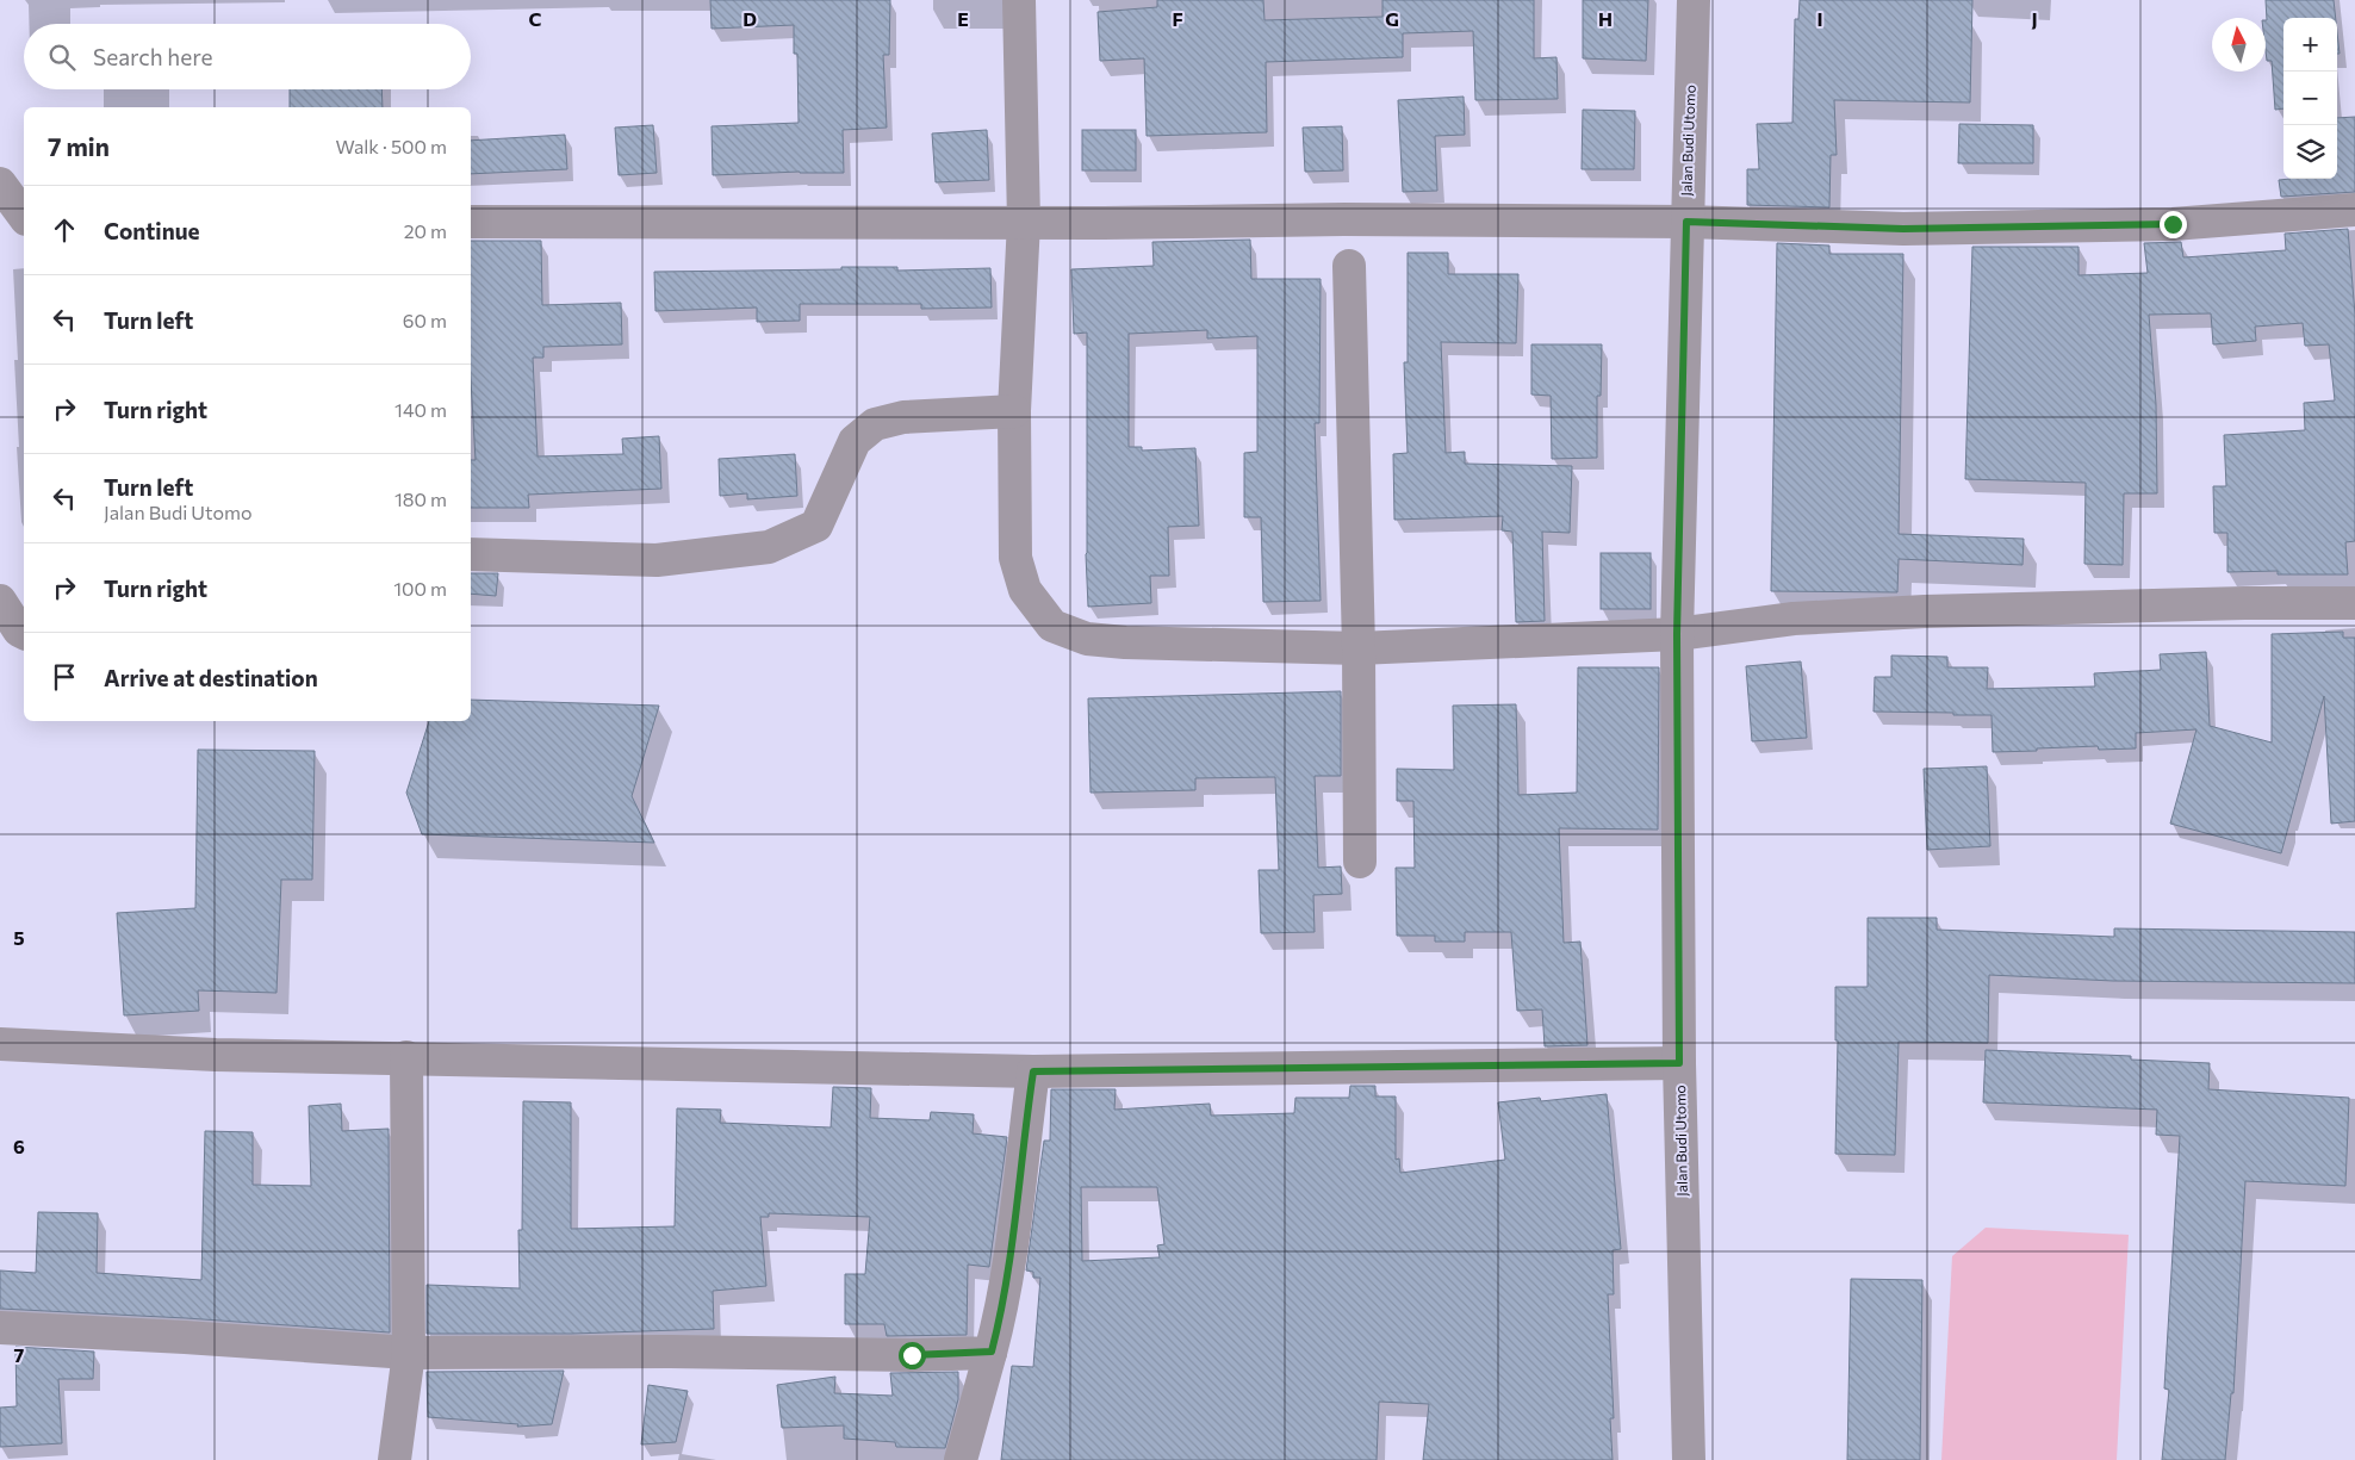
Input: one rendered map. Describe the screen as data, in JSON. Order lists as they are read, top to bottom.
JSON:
{
  "streets": {
    "street": ["Jalan Budi Utomo"]
  },
  "north": "top",
  "page": {
    "map_buttons": ["+", "−"],
    "search": "Search here",
    "heading": ["7 min", "Walk · 500 m"],
    "list": [
      ["Continue", "20 m"],
      ["Turn left", "60 m"],
      ["Turn right", "140 m"],
      ["Turn left", "Jalan Budi Utomo", "180 m"],
      ["Turn right", "100 m"],
      "Arrive at destination"
    ]
  },
  "grid": {
    "columns": [
      "C",
      "D",
      "E",
      "F",
      "G",
      "H",
      "I",
      "J"
    ],
    "rows": ["5", "6", "7"]
  }
}
